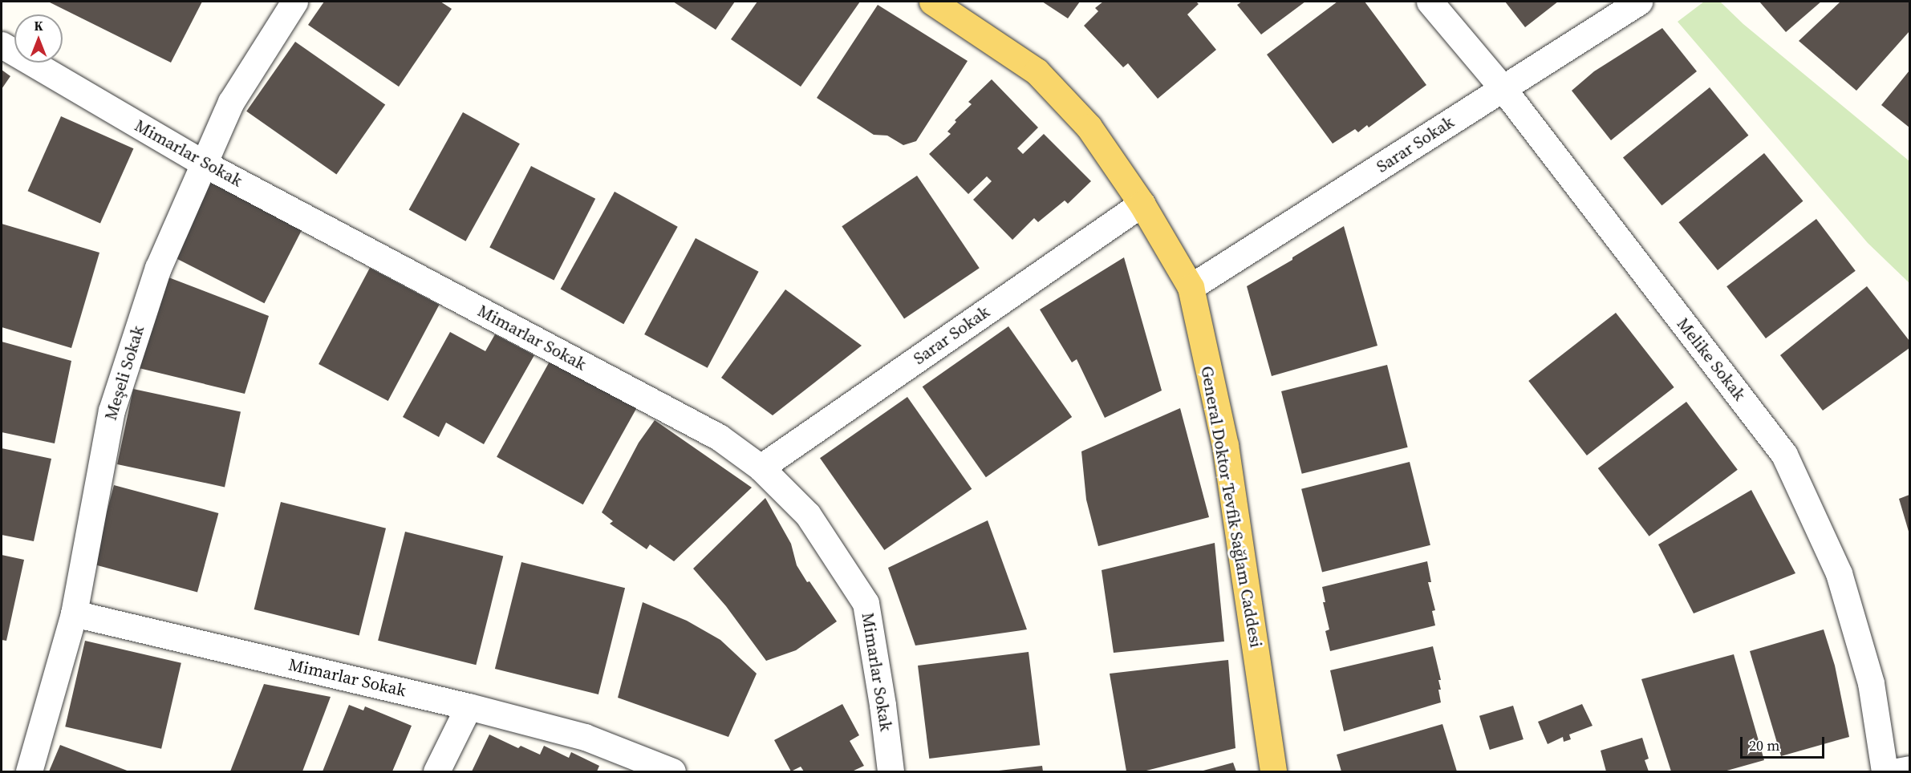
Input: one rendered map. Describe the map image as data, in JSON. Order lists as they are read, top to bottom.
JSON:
{
  "streets": {
    "main road": ["General Doktor Tevfik Sağlam Caddesi"],
    "street": [
      "Sarar Sokak",
      "Mimarlar Sokak",
      "Melike Sokak",
      "Meşeli Sokak"
    ]
  },
  "crossings": [
    ["Sarar Sokak", "Mimarlar Sokak"],
    ["Sarar Sokak", "Melike Sokak"],
    ["Sarar Sokak", "General Doktor Tevfik Sağlam Caddesi"],
    ["Mimarlar Sokak", "Meşeli Sokak"]
  ],
  "scale_bar": "20 m",
  "north": "top"
}
